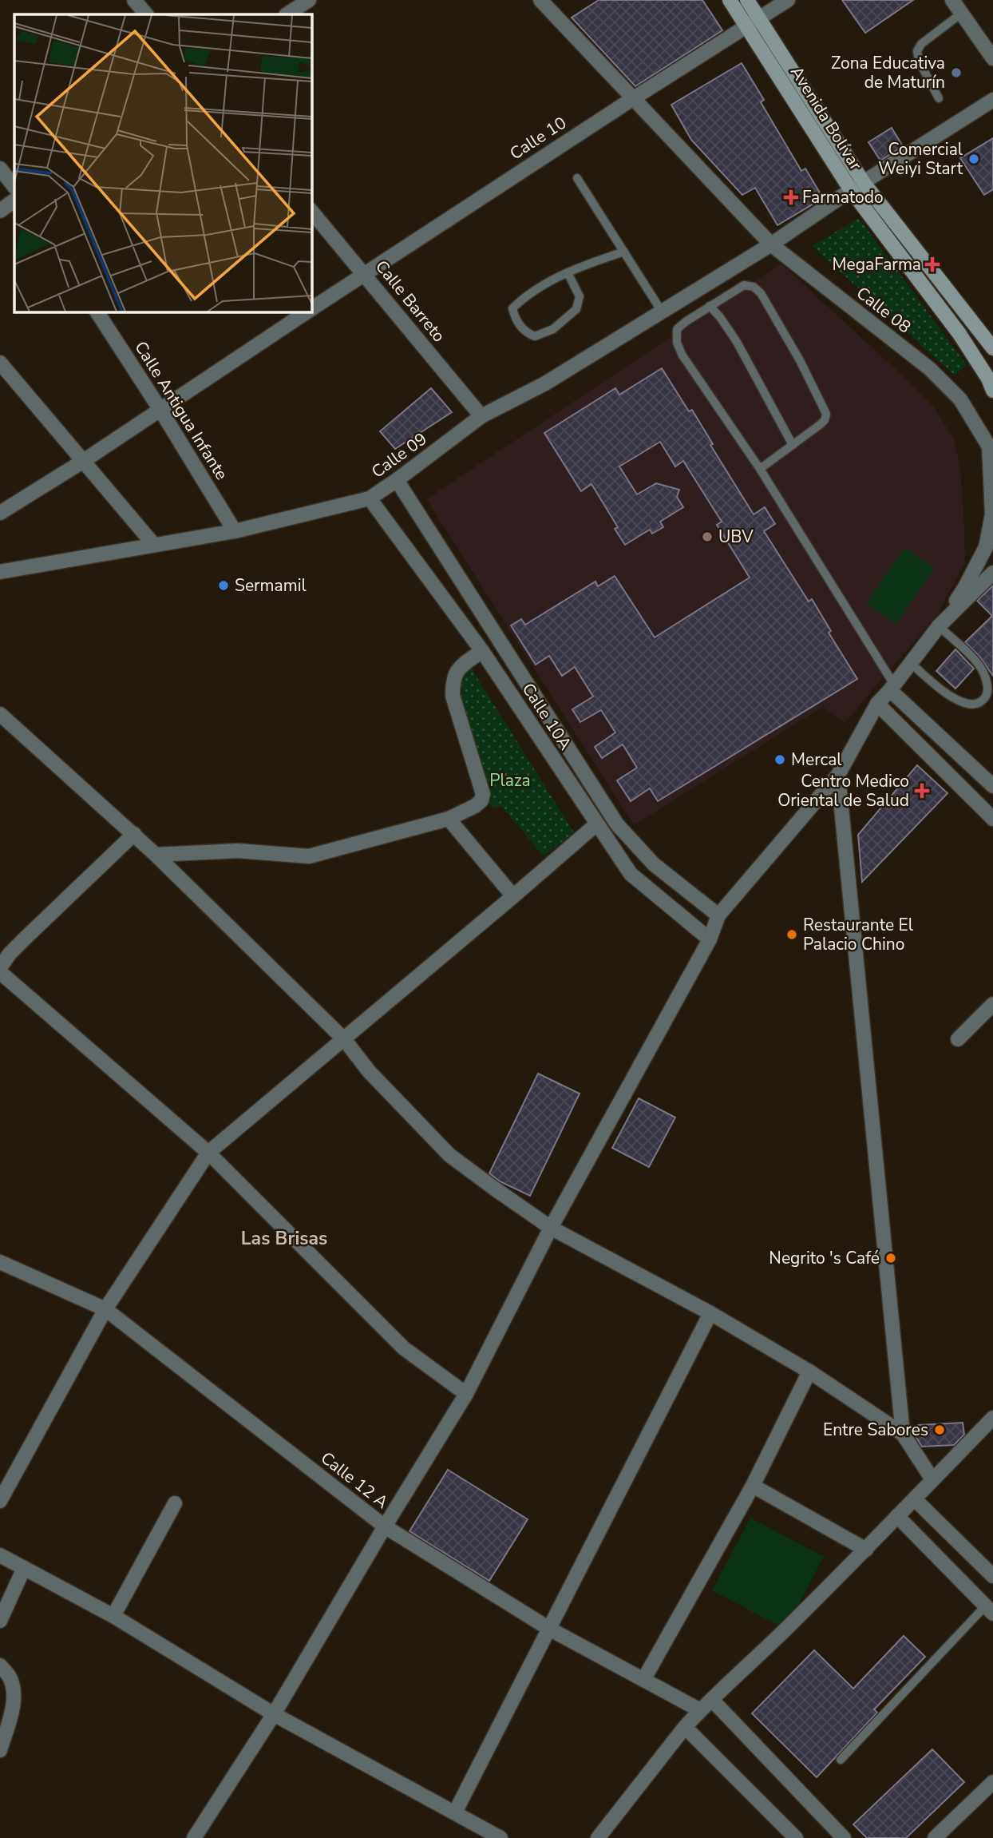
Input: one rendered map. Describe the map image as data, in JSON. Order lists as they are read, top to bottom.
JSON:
{
  "streets": {
    "street": [
      "Avenida Bolívar",
      "Calle 10",
      "Calle Barreto",
      "Calle 08",
      "Calle Antigua Infante",
      "Calle 09",
      "Calle 10A",
      "Calle 12 A"
    ]
  },
  "crossings": [
    ["Avenida Bolívar", "Calle 10"],
    ["Avenida Bolívar", "Calle 09"],
    ["Calle 10", "Calle Barreto"],
    ["Calle 10", "Calle 08"],
    ["Calle 10", "Calle Antigua Infante"],
    ["Calle Barreto", "Calle 09"],
    ["Calle 08", "Calle 09"],
    ["Calle Antigua Infante", "Calle 09"],
    ["Calle 09", "Calle 10A"]
  ],
  "districts": ["Las Brisas"],
  "parks": ["Plaza"],
  "places": {
    "other": [
      "Zona Educativa de Maturín",
      "Comercial Weiyi Start",
      "UBV",
      "Sermamil",
      "Mercal",
      "Restaurante El Palacio Chino",
      "Negrito 's Café",
      "Entre Sabores"
    ],
    "health": ["Farmatodo", "MegaFarma", "Centro Medico Oriental de Salud"]
  }
}
